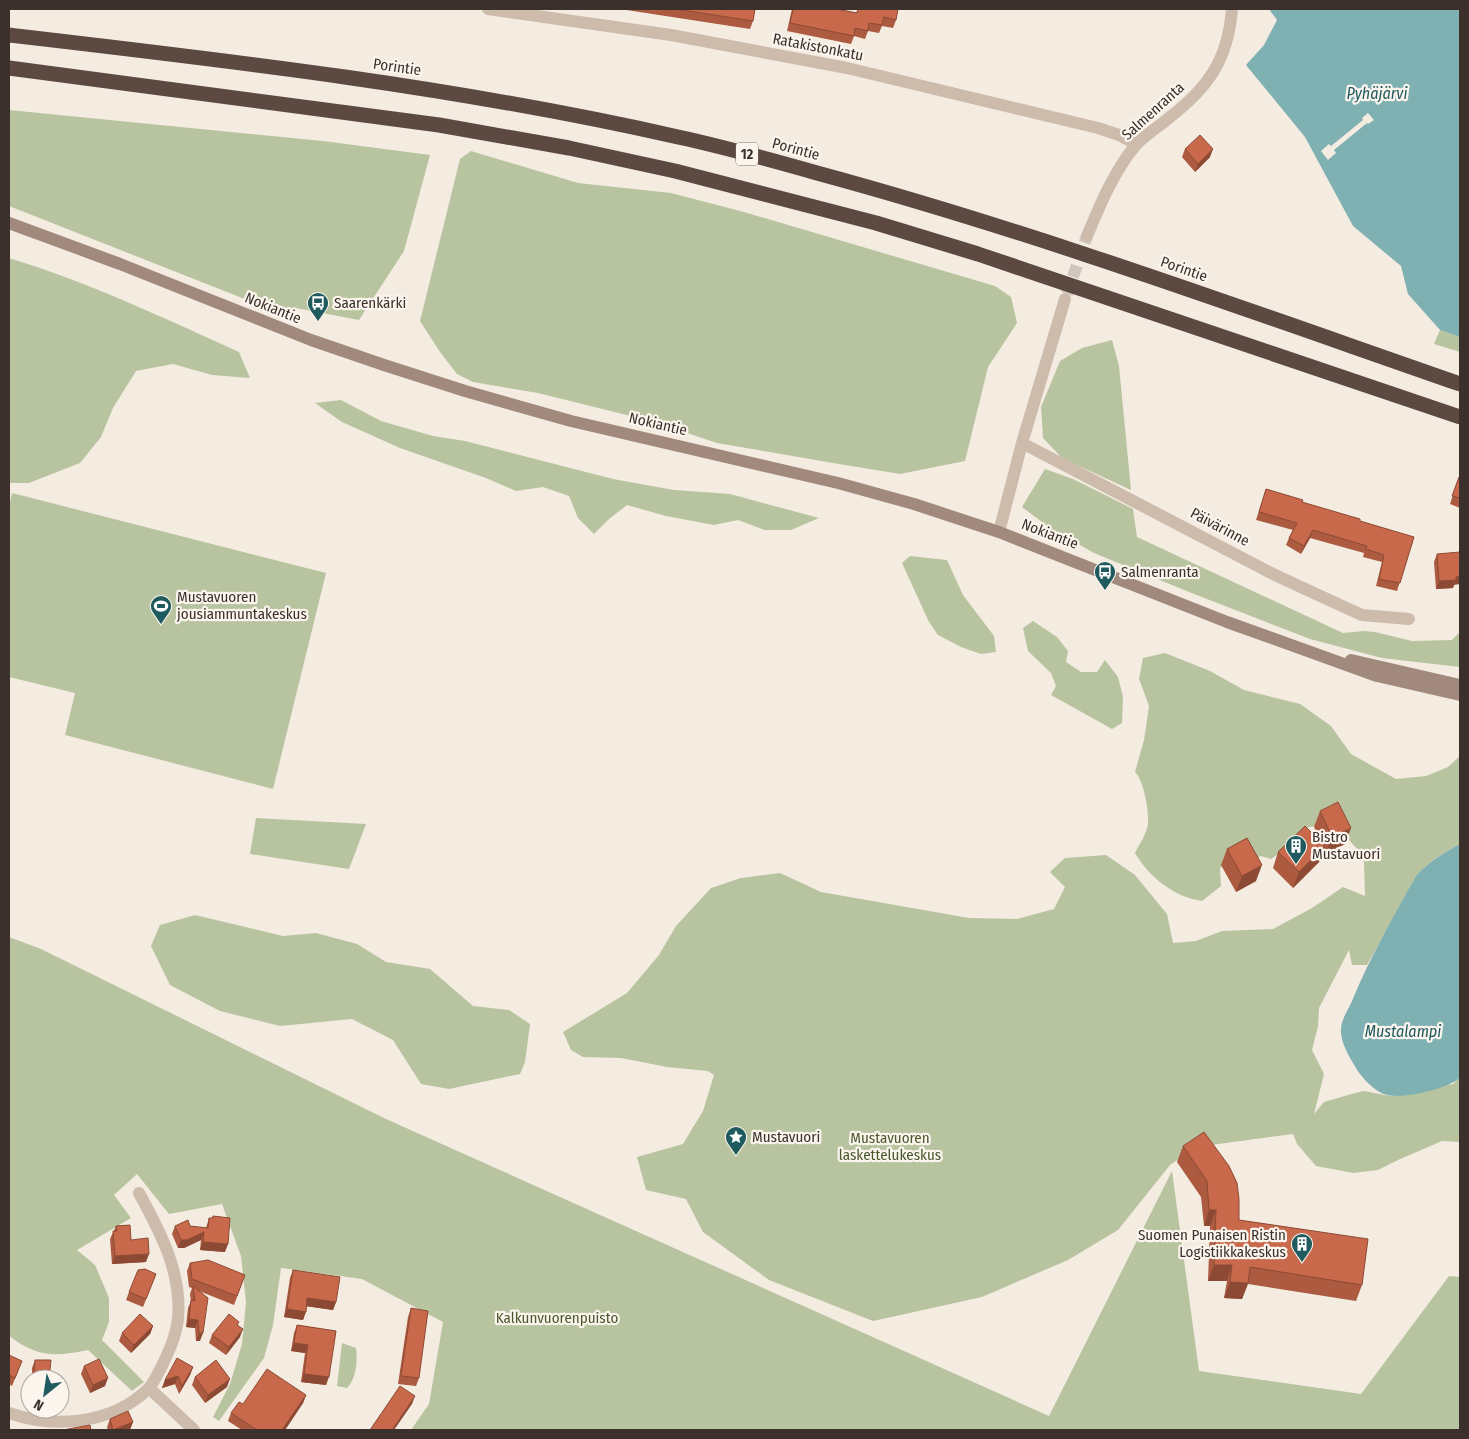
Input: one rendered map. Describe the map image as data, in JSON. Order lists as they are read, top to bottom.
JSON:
{
  "streets": {
    "highway": ["Porintie", "12"],
    "main road": ["Nokiantie"],
    "street": ["Ratakistonkatu", "Salmenranta", "Päivärinne"]
  },
  "crossings": [
    ["Ratakistonkatu", "Salmenranta"]
  ],
  "water": ["Pyhäjärvi", "Mustalampi"],
  "parks": ["Mustavuoren laskettelukeskus", "Kalkunvuorenpuisto"],
  "places": {
    "bus stop": ["Saarenkärki", "Salmenranta"],
    "sports": ["Mustavuoren jousiammuntakeskus"],
    "building": ["Bistro Mustavuori", "Suomen Punaisen Ristin Logistiikkakeskus"],
    "place": ["Mustavuori"]
  },
  "north": "bottom left"
}
